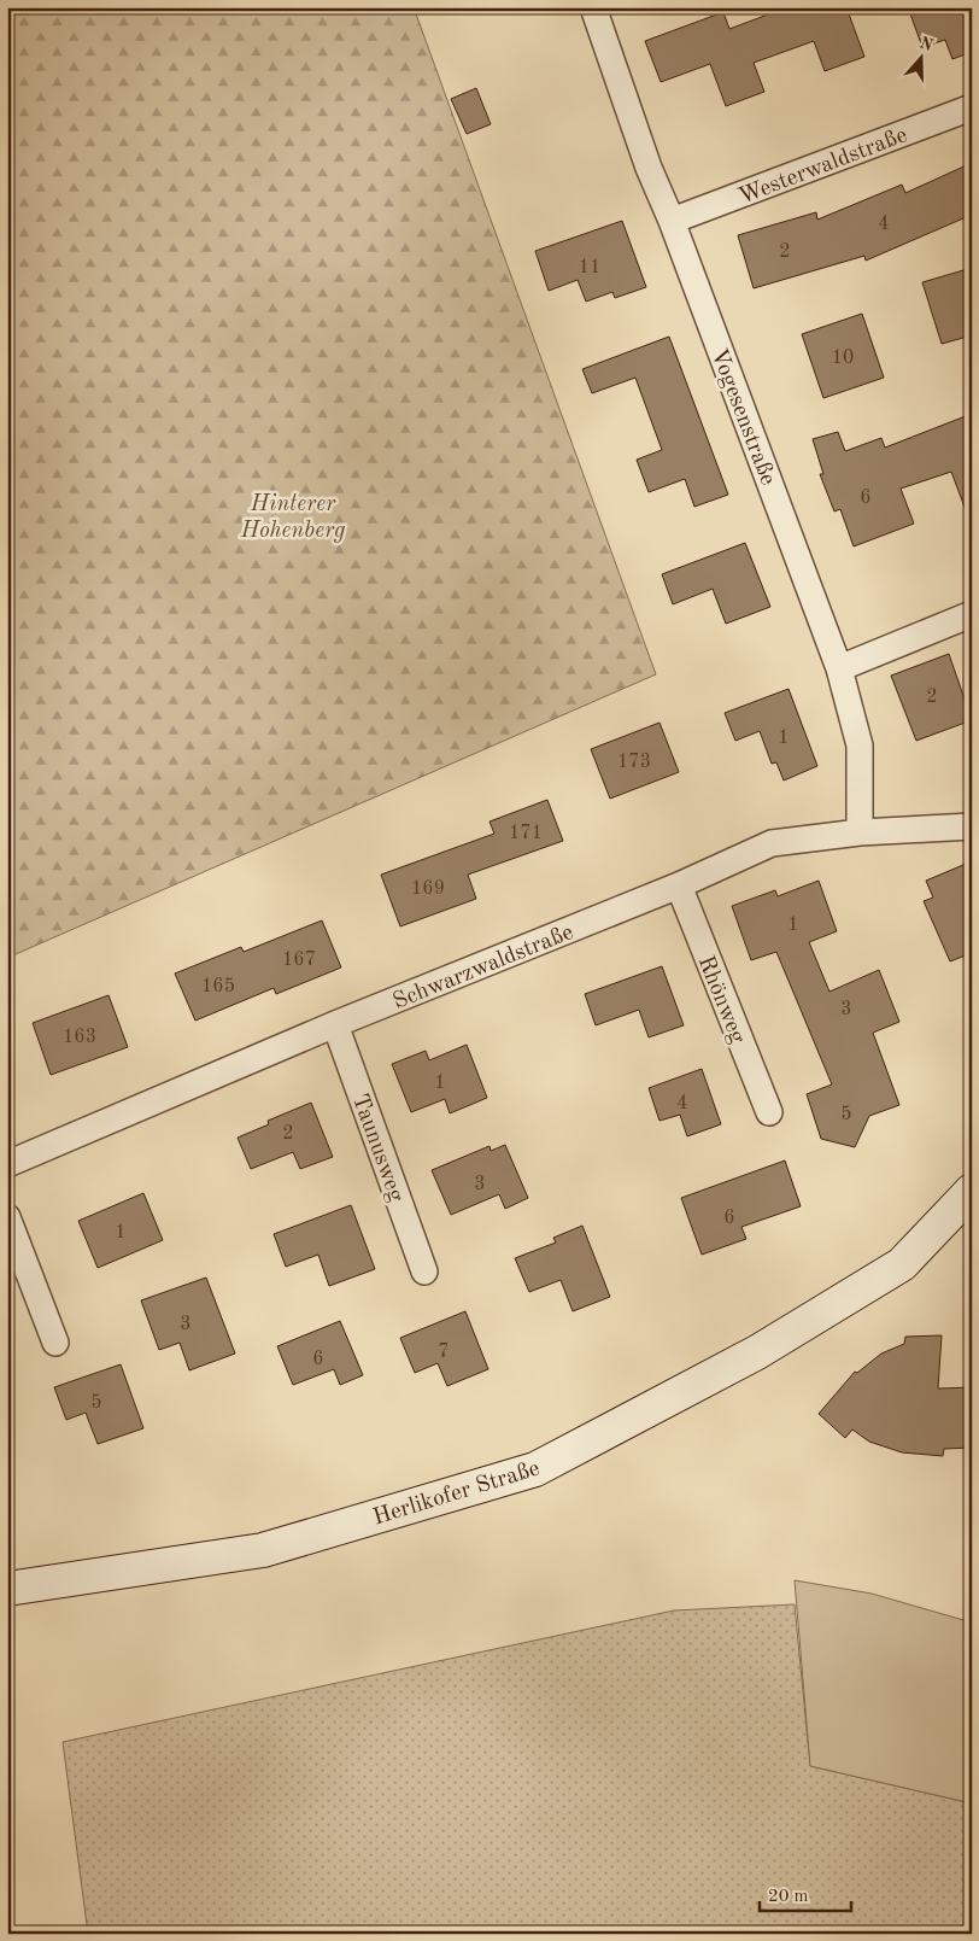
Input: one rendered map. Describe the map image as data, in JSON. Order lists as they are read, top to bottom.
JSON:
{
  "streets": {
    "main road": ["Herlikofer Straße"],
    "street": [
      "Westerwaldstraße",
      "Vogesenstraße",
      "Schwarzwaldstraße",
      "Rhönweg",
      "Taunusweg"
    ]
  },
  "crossings": [
    ["Westerwaldstraße", "Vogesenstraße"],
    ["Vogesenstraße", "Schwarzwaldstraße"],
    ["Schwarzwaldstraße", "Rhönweg"],
    ["Schwarzwaldstraße", "Taunusweg"]
  ],
  "parks": ["Hinterer Hohenberg"],
  "house_numbers": [
    "4",
    "2",
    "11",
    "10",
    "6",
    "2",
    "1",
    "173",
    "171",
    "169",
    "1",
    "167",
    "165",
    "3",
    "163",
    "1",
    "4",
    "5",
    "2",
    "3",
    "6",
    "1",
    "3",
    "7",
    "6",
    "5"
  ],
  "scale_bar": "20 m",
  "north": "top"
}
